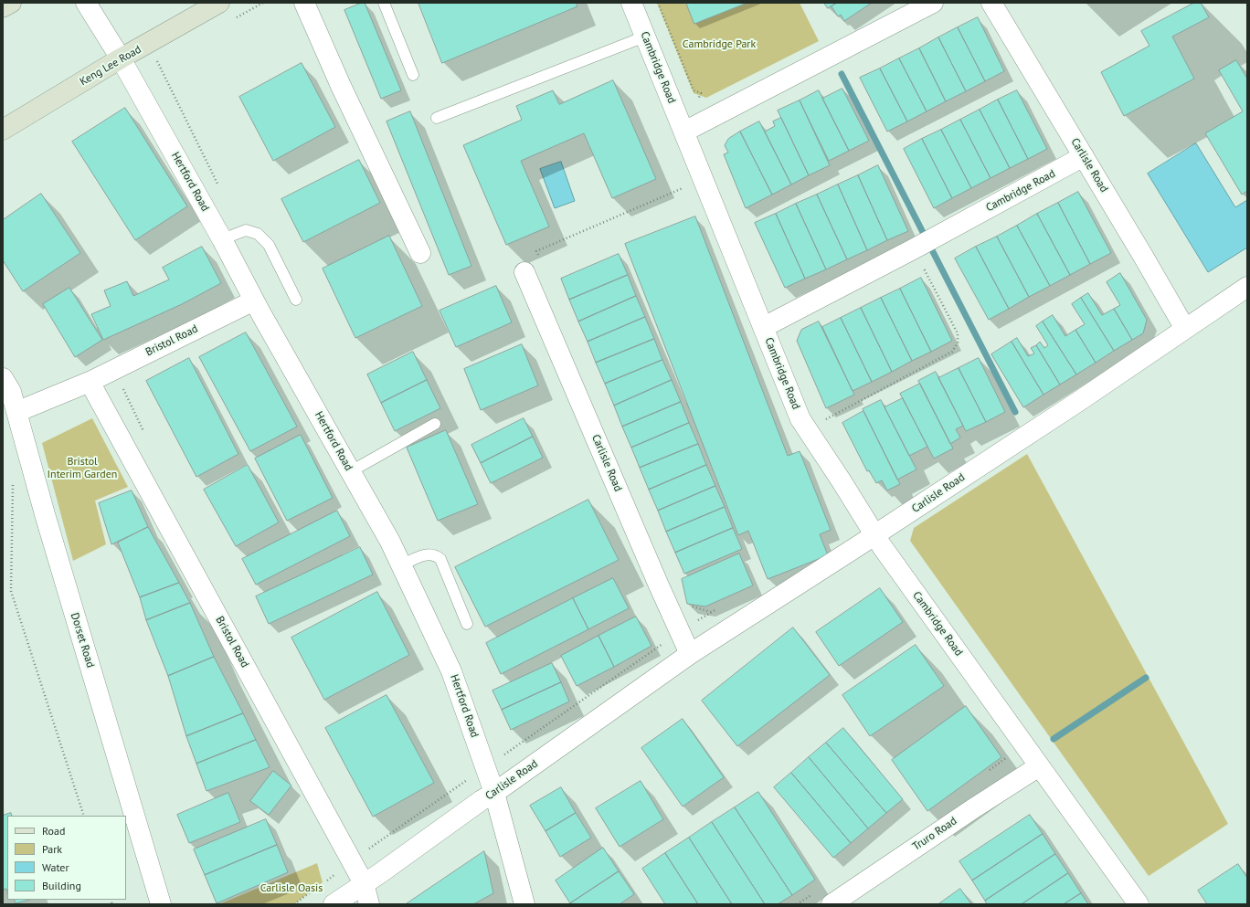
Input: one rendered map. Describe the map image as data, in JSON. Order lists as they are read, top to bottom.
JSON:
{
  "streets": {
    "main road": ["Keng Lee Road"],
    "street": [
      "Cambridge Road",
      "Carlisle Road",
      "Hertford Road",
      "Bristol Road",
      "Dorset Road",
      "Truro Road"
    ]
  },
  "crossings": [
    ["Keng Lee Road", "Hertford Road"],
    ["Cambridge Road", "Carlisle Road"],
    ["Cambridge Road", "Truro Road"],
    ["Carlisle Road", "Hertford Road"],
    ["Carlisle Road", "Bristol Road"],
    ["Hertford Road", "Bristol Road"],
    ["Bristol Road", "Dorset Road"]
  ],
  "parks": ["Cambridge Park", "Bristol Interim Garden", "Carlisle Oasis"],
  "legend": [
    "Road",
    "Park",
    "Water",
    "Building"
  ]
}
